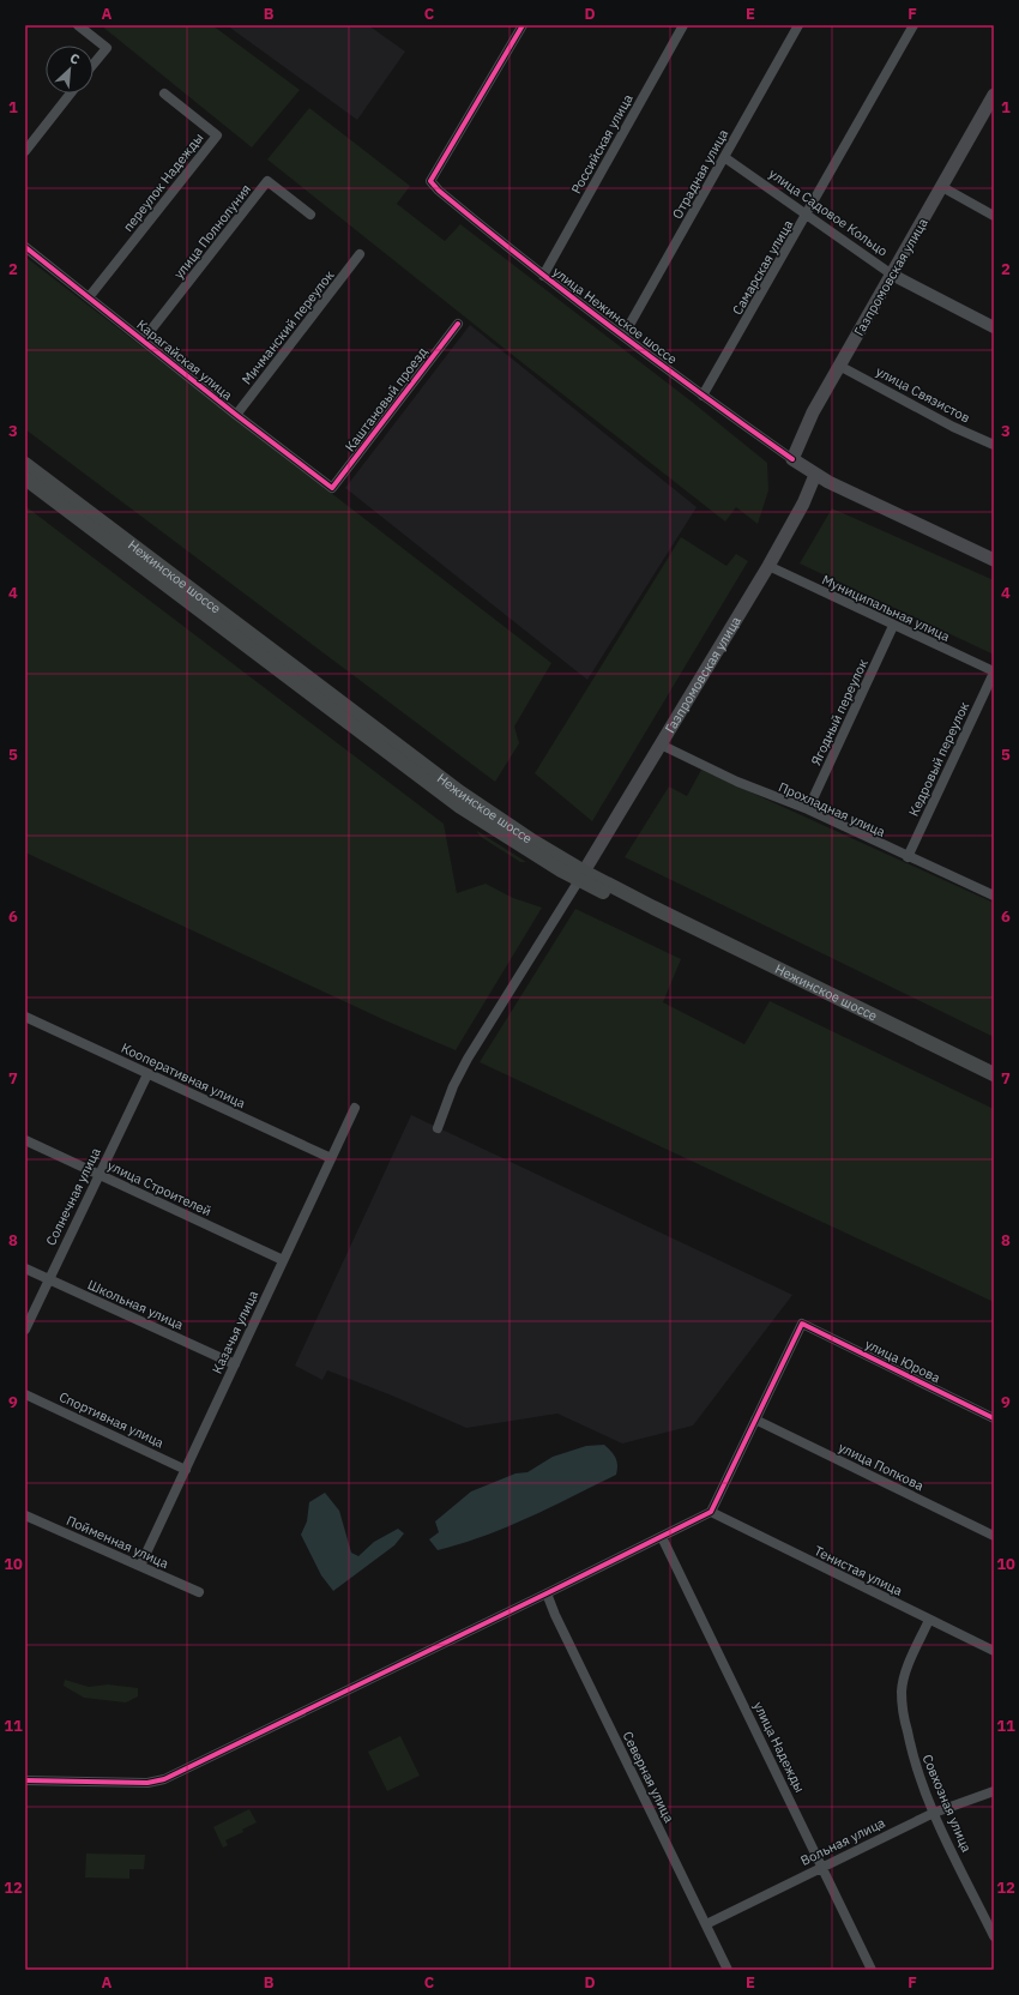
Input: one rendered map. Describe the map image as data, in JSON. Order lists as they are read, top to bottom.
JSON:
{
  "streets": {
    "main road": ["Газпромовская улица", "улица Нежинское шоссе", "Нежинское шоссе"],
    "street": [
      "Российская улица",
      "Отрадная улица",
      "переулок Надежды",
      "улица Садовое Кольцо",
      "улица Полнолуния",
      "Самарская улица",
      "Мичманский переулок",
      "Карагайская улица",
      "улица Связистов",
      "Каштановый проезд",
      "Муниципальная улица",
      "Ягодный переулок",
      "Кедровый переулок",
      "Прохладная улица",
      "Кооперативная улица",
      "улица Строителей",
      "Солнечная улица",
      "Школьная улица",
      "Казачья улица",
      "улица Юрова",
      "Спортивная улица",
      "улица Попкова",
      "Пойменная улица",
      "Тенистая улица",
      "улица Надежды",
      "Северная улица",
      "Совхозная улица",
      "Вольная улица"
    ]
  },
  "crossings": [
    ["Российская улица", "улица Нежинское шоссе"],
    ["Отрадная улица", "улица Садовое Кольцо"],
    ["Отрадная улица", "улица Нежинское шоссе"],
    ["переулок Надежды", "Карагайская улица"],
    ["улица Садовое Кольцо", "Самарская улица"],
    ["улица Садовое Кольцо", "Газпромовская улица"],
    ["улица Полнолуния", "Карагайская улица"],
    ["Самарская улица", "улица Нежинское шоссе"],
    ["Газпромовская улица", "улица Нежинское шоссе"],
    ["Газпромовская улица", "улица Связистов"],
    ["Газпромовская улица", "Нежинское шоссе"],
    ["Газпромовская улица", "Муниципальная улица"],
    ["Газпромовская улица", "Прохладная улица"],
    ["Мичманский переулок", "Карагайская улица"],
    ["Карагайская улица", "Каштановый проезд"],
    ["Муниципальная улица", "Ягодный переулок"],
    ["Муниципальная улица", "Кедровый переулок"],
    ["Ягодный переулок", "Прохладная улица"],
    ["Кедровый переулок", "Прохладная улица"],
    ["Кооперативная улица", "Солнечная улица"],
    ["Кооперативная улица", "Казачья улица"],
    ["улица Строителей", "Солнечная улица"],
    ["улица Строителей", "Казачья улица"],
    ["Солнечная улица", "Школьная улица"],
    ["Школьная улица", "Казачья улица"],
    ["Казачья улица", "Спортивная улица"],
    ["Казачья улица", "Пойменная улица"],
    ["улица Юрова", "улица Попкова"],
    ["Тенистая улица", "Совхозная улица"],
    ["улица Надежды", "Вольная улица"],
    ["Северная улица", "Вольная улица"],
    ["Совхозная улица", "Вольная улица"]
  ],
  "north": "top right",
  "grid": {
    "columns": [
      "A",
      "B",
      "C",
      "D",
      "E",
      "F"
    ],
    "rows": [
      "1",
      "2",
      "3",
      "4",
      "5",
      "6",
      "7",
      "8",
      "9",
      "10",
      "11",
      "12"
    ]
  }
}
